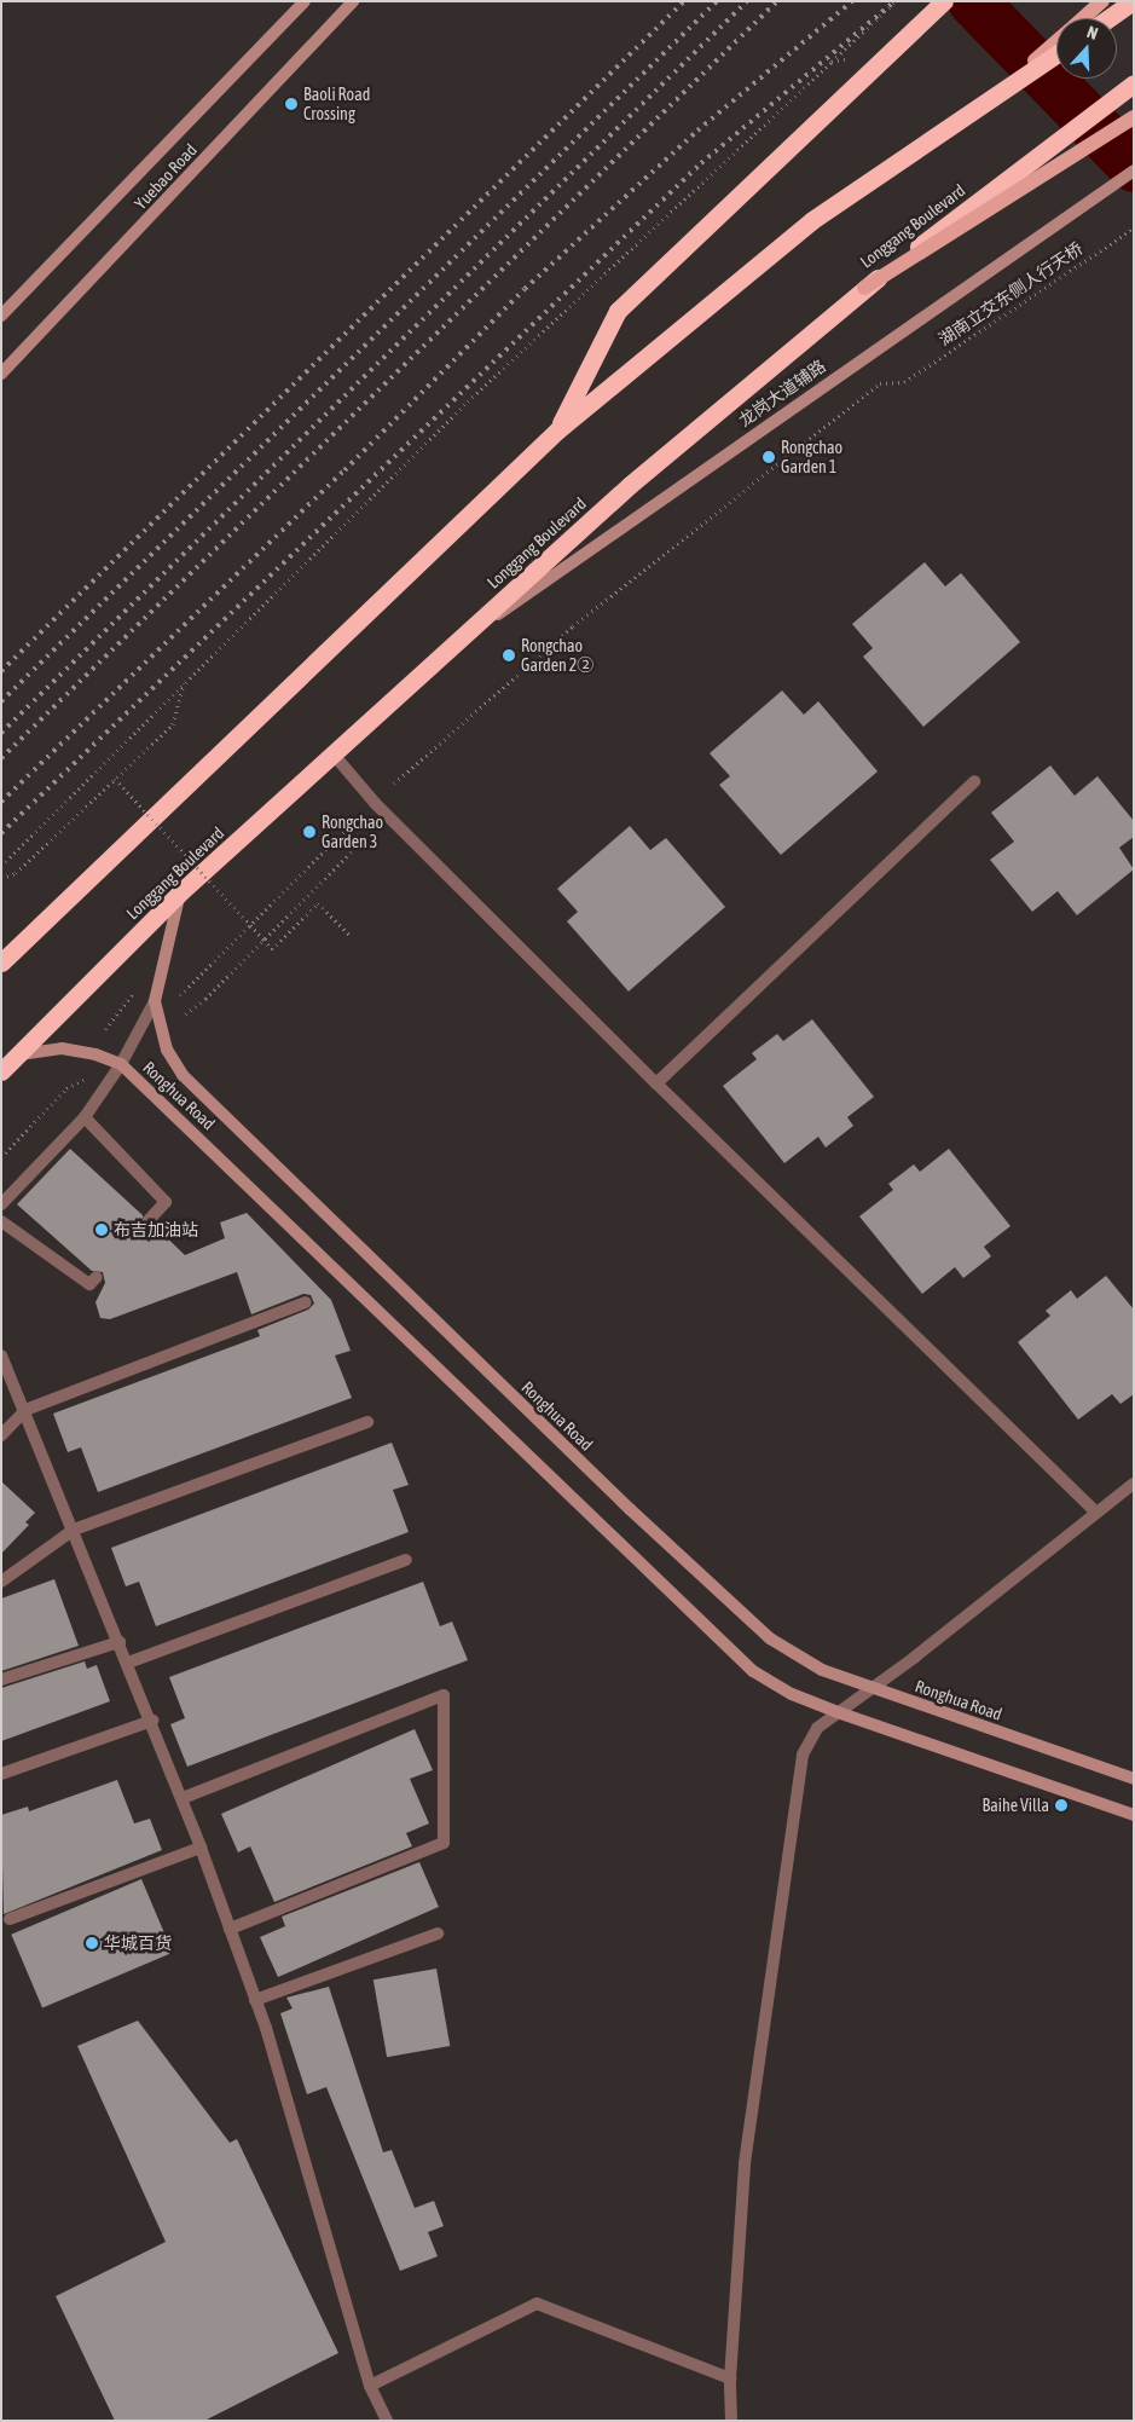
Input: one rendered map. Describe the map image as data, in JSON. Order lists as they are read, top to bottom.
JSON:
{
  "streets": {
    "highway": ["Longgang Boulevard"],
    "street": ["Yuebao Road", "龙岗大道辅路", "Ronghua Road"],
    "path": ["湖南立交东侧人行天桥"]
  },
  "crossings": [
    ["Longgang Boulevard", "龙岗大道辅路"],
    ["Longgang Boulevard", "Ronghua Road"]
  ],
  "places": [
    "Baoli Road Crossing",
    "Rongchao Garden 1",
    "Rongchao Garden 2②",
    "Rongchao Garden 3",
    "布吉加油站",
    "Baihe Villa",
    "华城百货"
  ],
  "north": "top"
}
